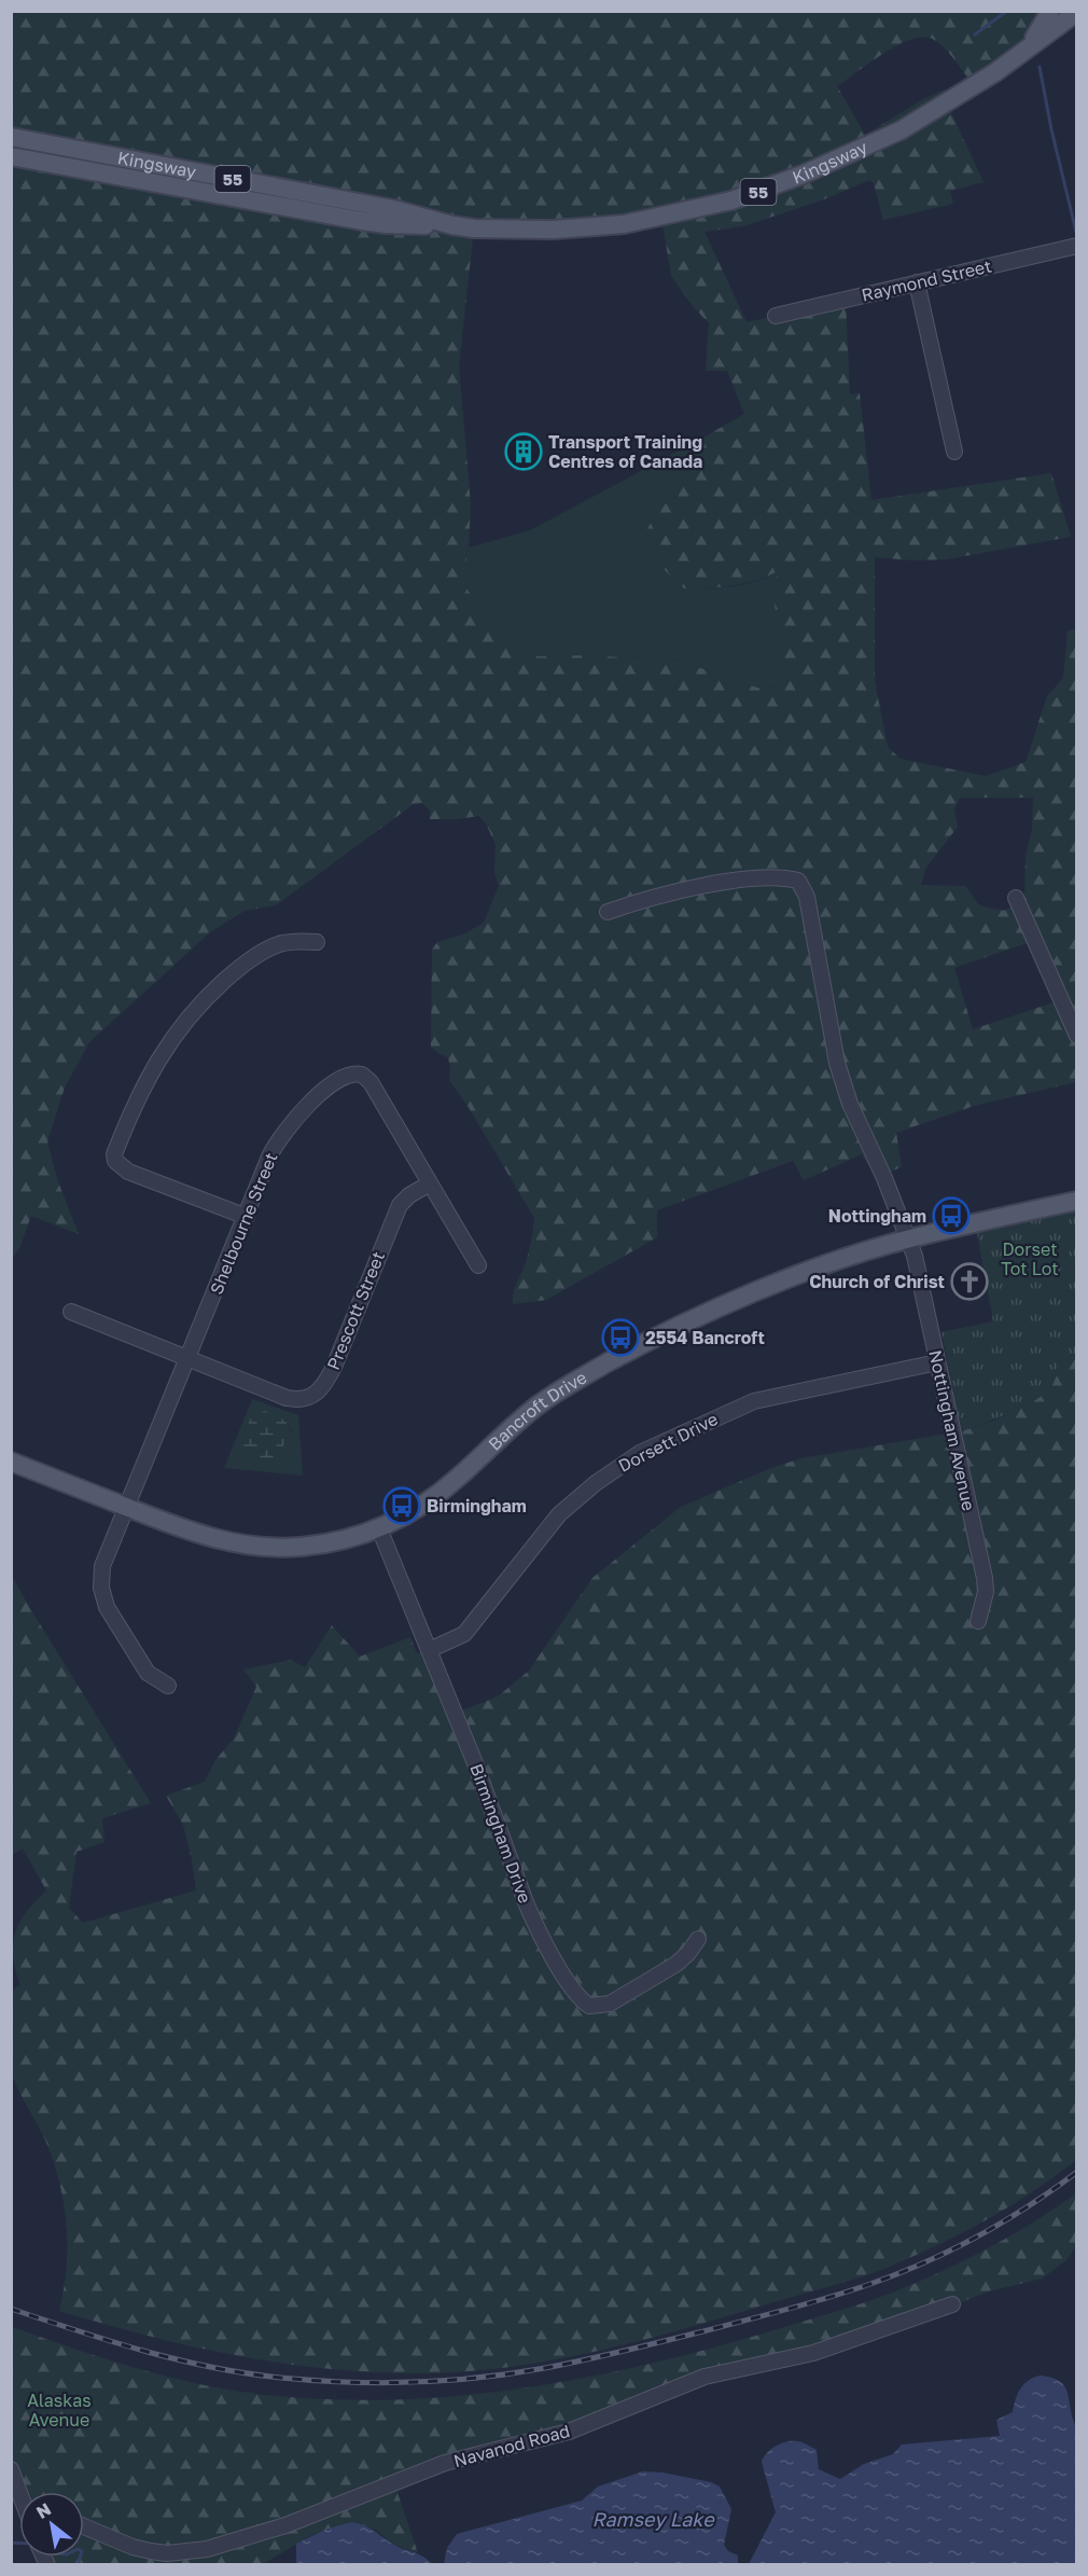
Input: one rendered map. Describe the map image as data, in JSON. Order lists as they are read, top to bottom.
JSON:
{
  "streets": {
    "main road": ["Kingsway", "55", "Bancroft Drive"],
    "street": [
      "Raymond Street",
      "Shelbourne Street",
      "Prescott Street",
      "Nottingham Avenue",
      "Dorsett Drive",
      "Birmingham Drive",
      "Navanod Road"
    ]
  },
  "crossings": [
    ["Shelbourne Street", "Prescott Street"],
    ["Shelbourne Street", "Bancroft Drive"],
    ["Bancroft Drive", "Nottingham Avenue"],
    ["Bancroft Drive", "Birmingham Drive"],
    ["Nottingham Avenue", "Dorsett Drive"],
    ["Dorsett Drive", "Birmingham Drive"]
  ],
  "water": ["Ramsey Lake"],
  "parks": ["Dorset Tot Lot", "Alaskas Avenue"],
  "places": {
    "building": ["Transport Training Centres of Canada"],
    "bus stop": ["Nottingham", "2554 Bancroft", "Birmingham"],
    "church": ["Church of Christ"]
  },
  "north": "top left"
}
